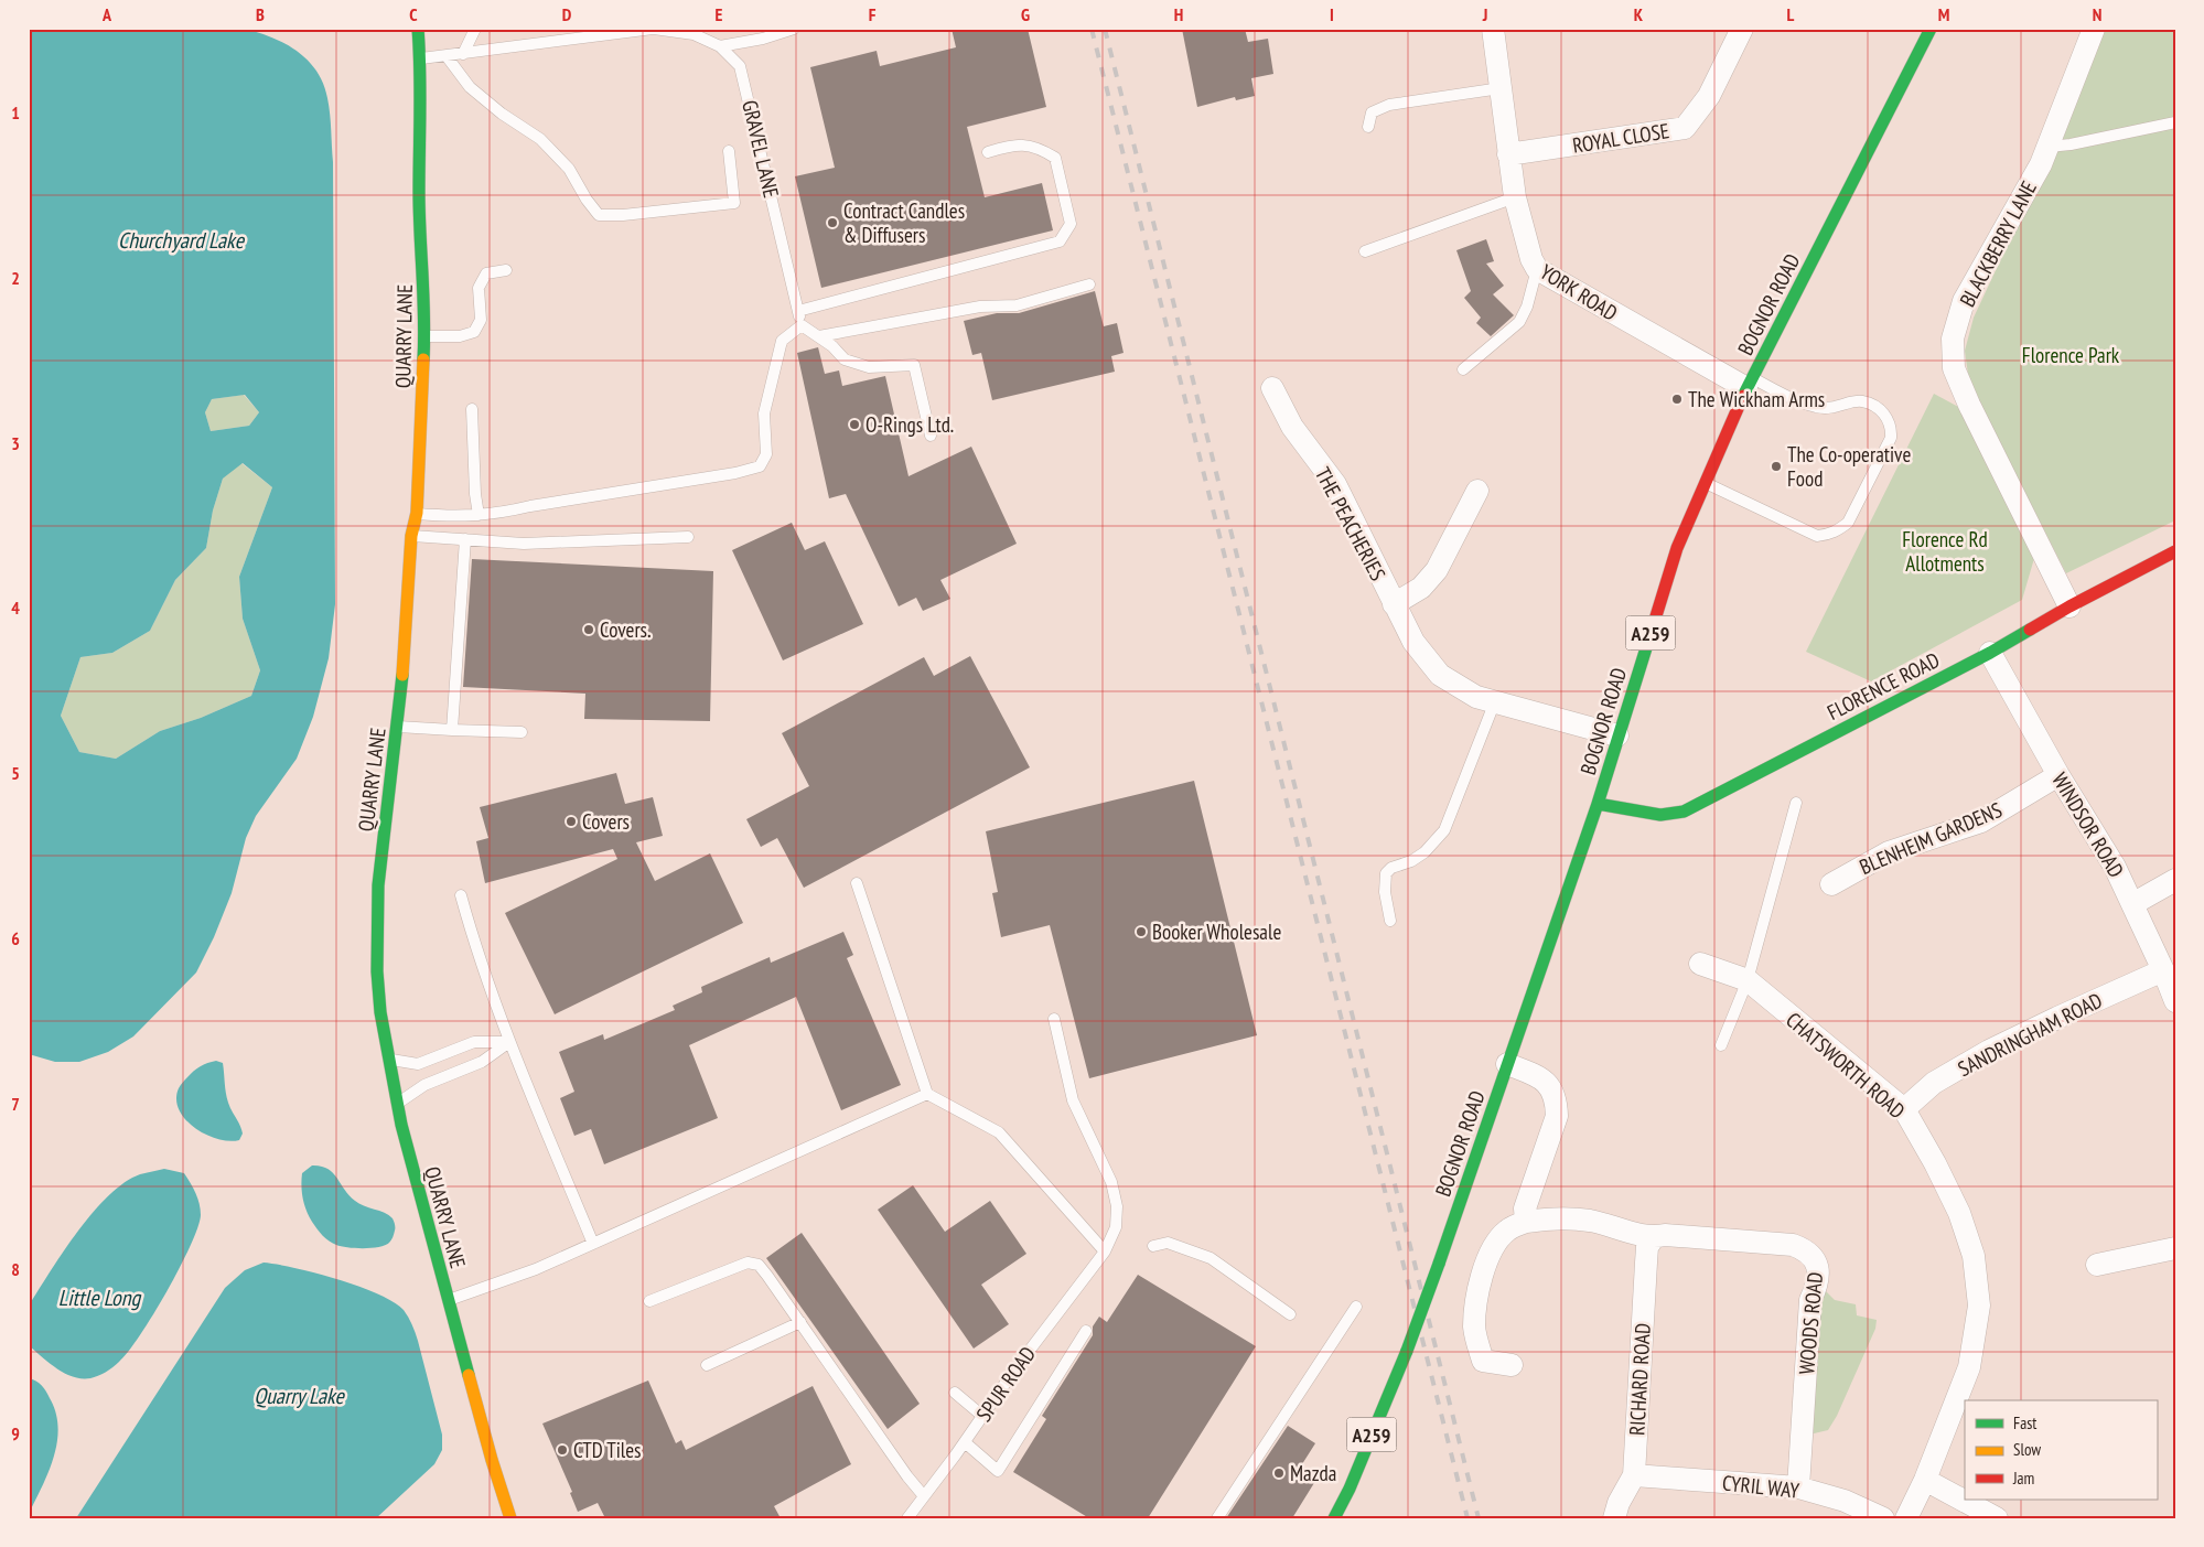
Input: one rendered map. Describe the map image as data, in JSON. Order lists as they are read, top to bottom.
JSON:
{
  "streets": {
    "street": [
      "ROYAL CLOSE",
      "BLACKBERRY LANE",
      "YORK ROAD",
      "BOGNOR ROAD",
      "QUARRY LANE",
      "THE PEACHERIES",
      "A259",
      "FLORENCE ROAD",
      "WINDSOR ROAD",
      "BLENHEIM GARDENS",
      "SANDRINGHAM ROAD",
      "CHATSWORTH ROAD",
      "WOODS ROAD",
      "RICHARD ROAD",
      "CYRIL WAY"
    ],
    "lane": ["GRAVEL LANE", "SPUR ROAD"]
  },
  "crossings": [
    ["ROYAL CLOSE", "YORK ROAD"],
    ["GRAVEL LANE", "QUARRY LANE"],
    ["BLACKBERRY LANE", "FLORENCE ROAD"],
    ["YORK ROAD", "BOGNOR ROAD"],
    ["BOGNOR ROAD", "THE PEACHERIES"],
    ["BOGNOR ROAD", "FLORENCE ROAD"],
    ["FLORENCE ROAD", "WINDSOR ROAD"],
    ["WINDSOR ROAD", "BLENHEIM GARDENS"],
    ["WINDSOR ROAD", "SANDRINGHAM ROAD"],
    ["SANDRINGHAM ROAD", "CHATSWORTH ROAD"],
    ["WOODS ROAD", "RICHARD ROAD"],
    ["WOODS ROAD", "CYRIL WAY"],
    ["RICHARD ROAD", "CYRIL WAY"]
  ],
  "water": ["Churchyard Lake", "Little Long", "Quarry Lake"],
  "parks": ["Florence Park", "Florence Rd Allotments"],
  "places": [
    "Contract Candles & Diffusers",
    "The Wickham Arms",
    "O-Rings Ltd.",
    "The Co-operative Food",
    "Covers.",
    "Covers",
    "Booker Wholesale",
    "CTD Tiles",
    "Mazda"
  ],
  "legend": ["Fast", "Slow", "Jam"],
  "grid": {
    "columns": [
      "A",
      "B",
      "C",
      "D",
      "E",
      "F",
      "G",
      "H",
      "I",
      "J",
      "K",
      "L",
      "M",
      "N"
    ],
    "rows": [
      "1",
      "2",
      "3",
      "4",
      "5",
      "6",
      "7",
      "8",
      "9"
    ]
  }
}
